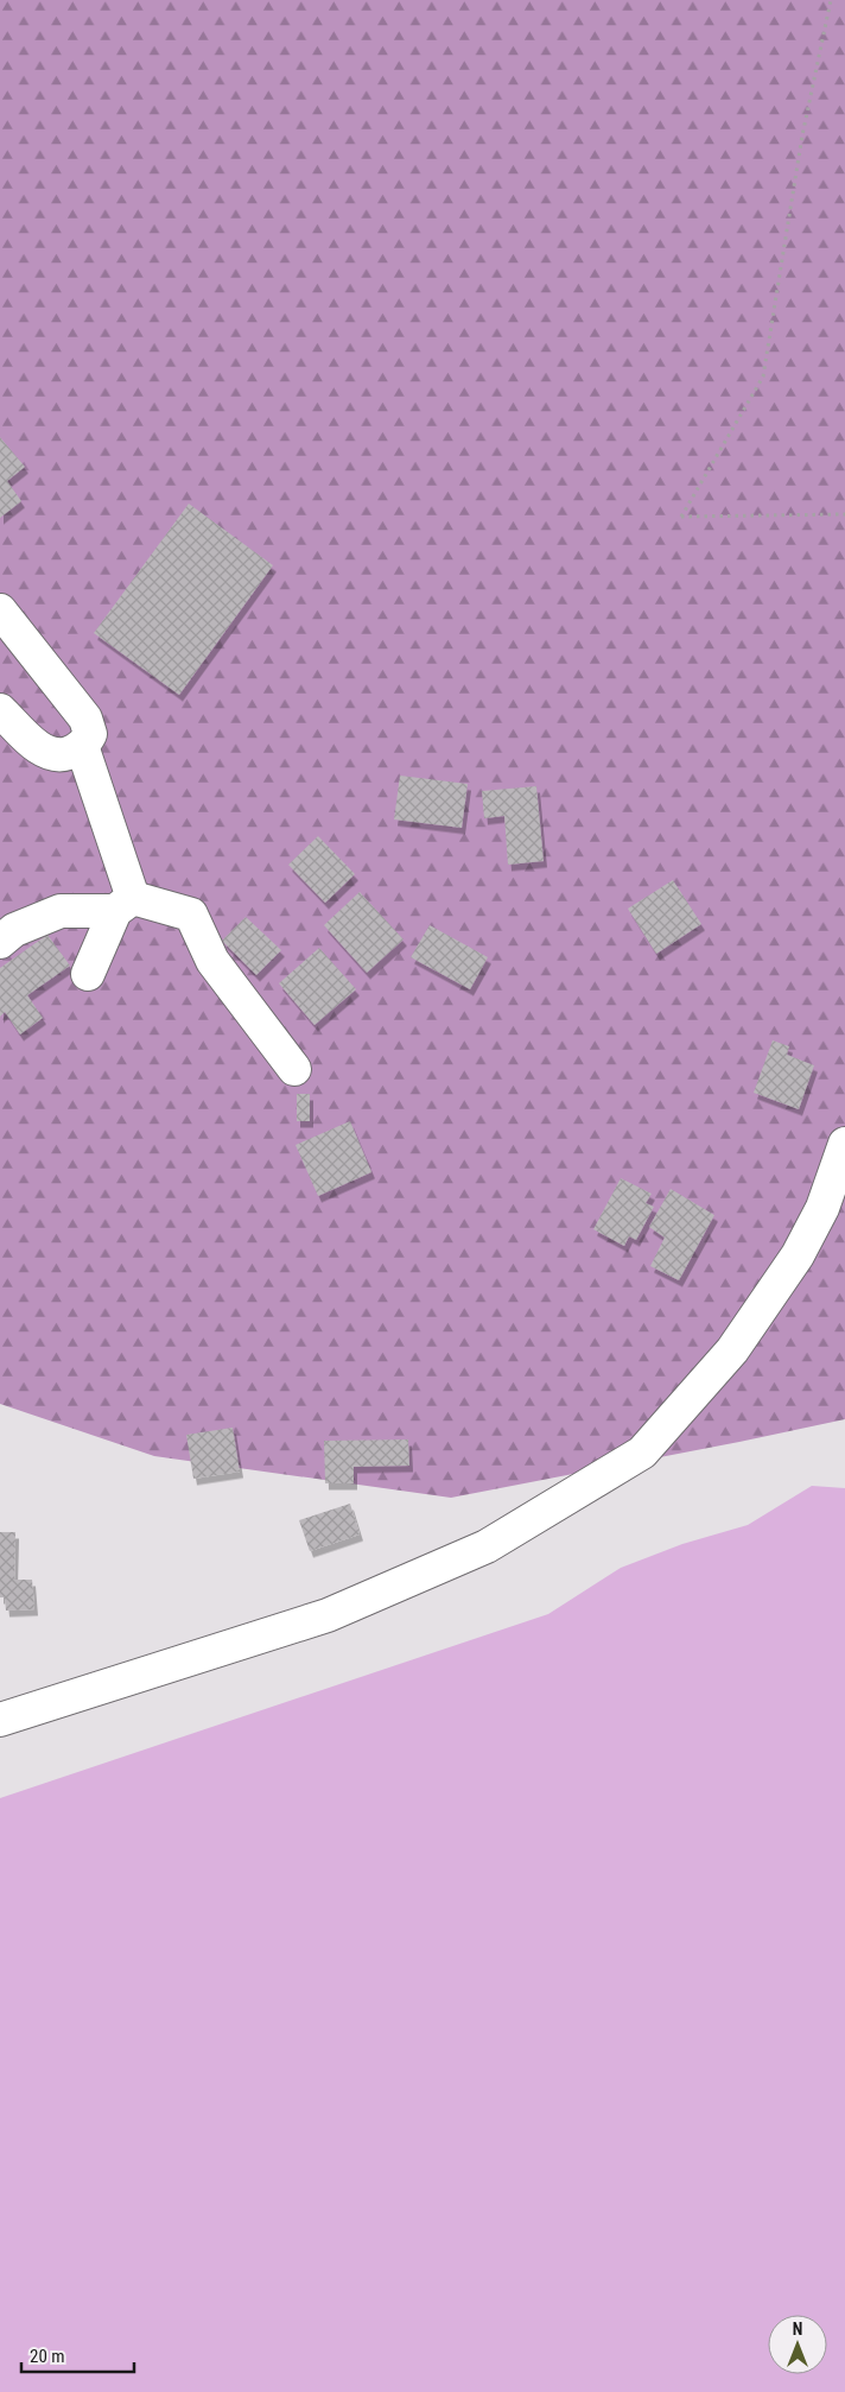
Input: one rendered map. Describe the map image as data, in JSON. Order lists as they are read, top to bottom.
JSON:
{
  "scale_bar": "20 m",
  "north": "top"
}
